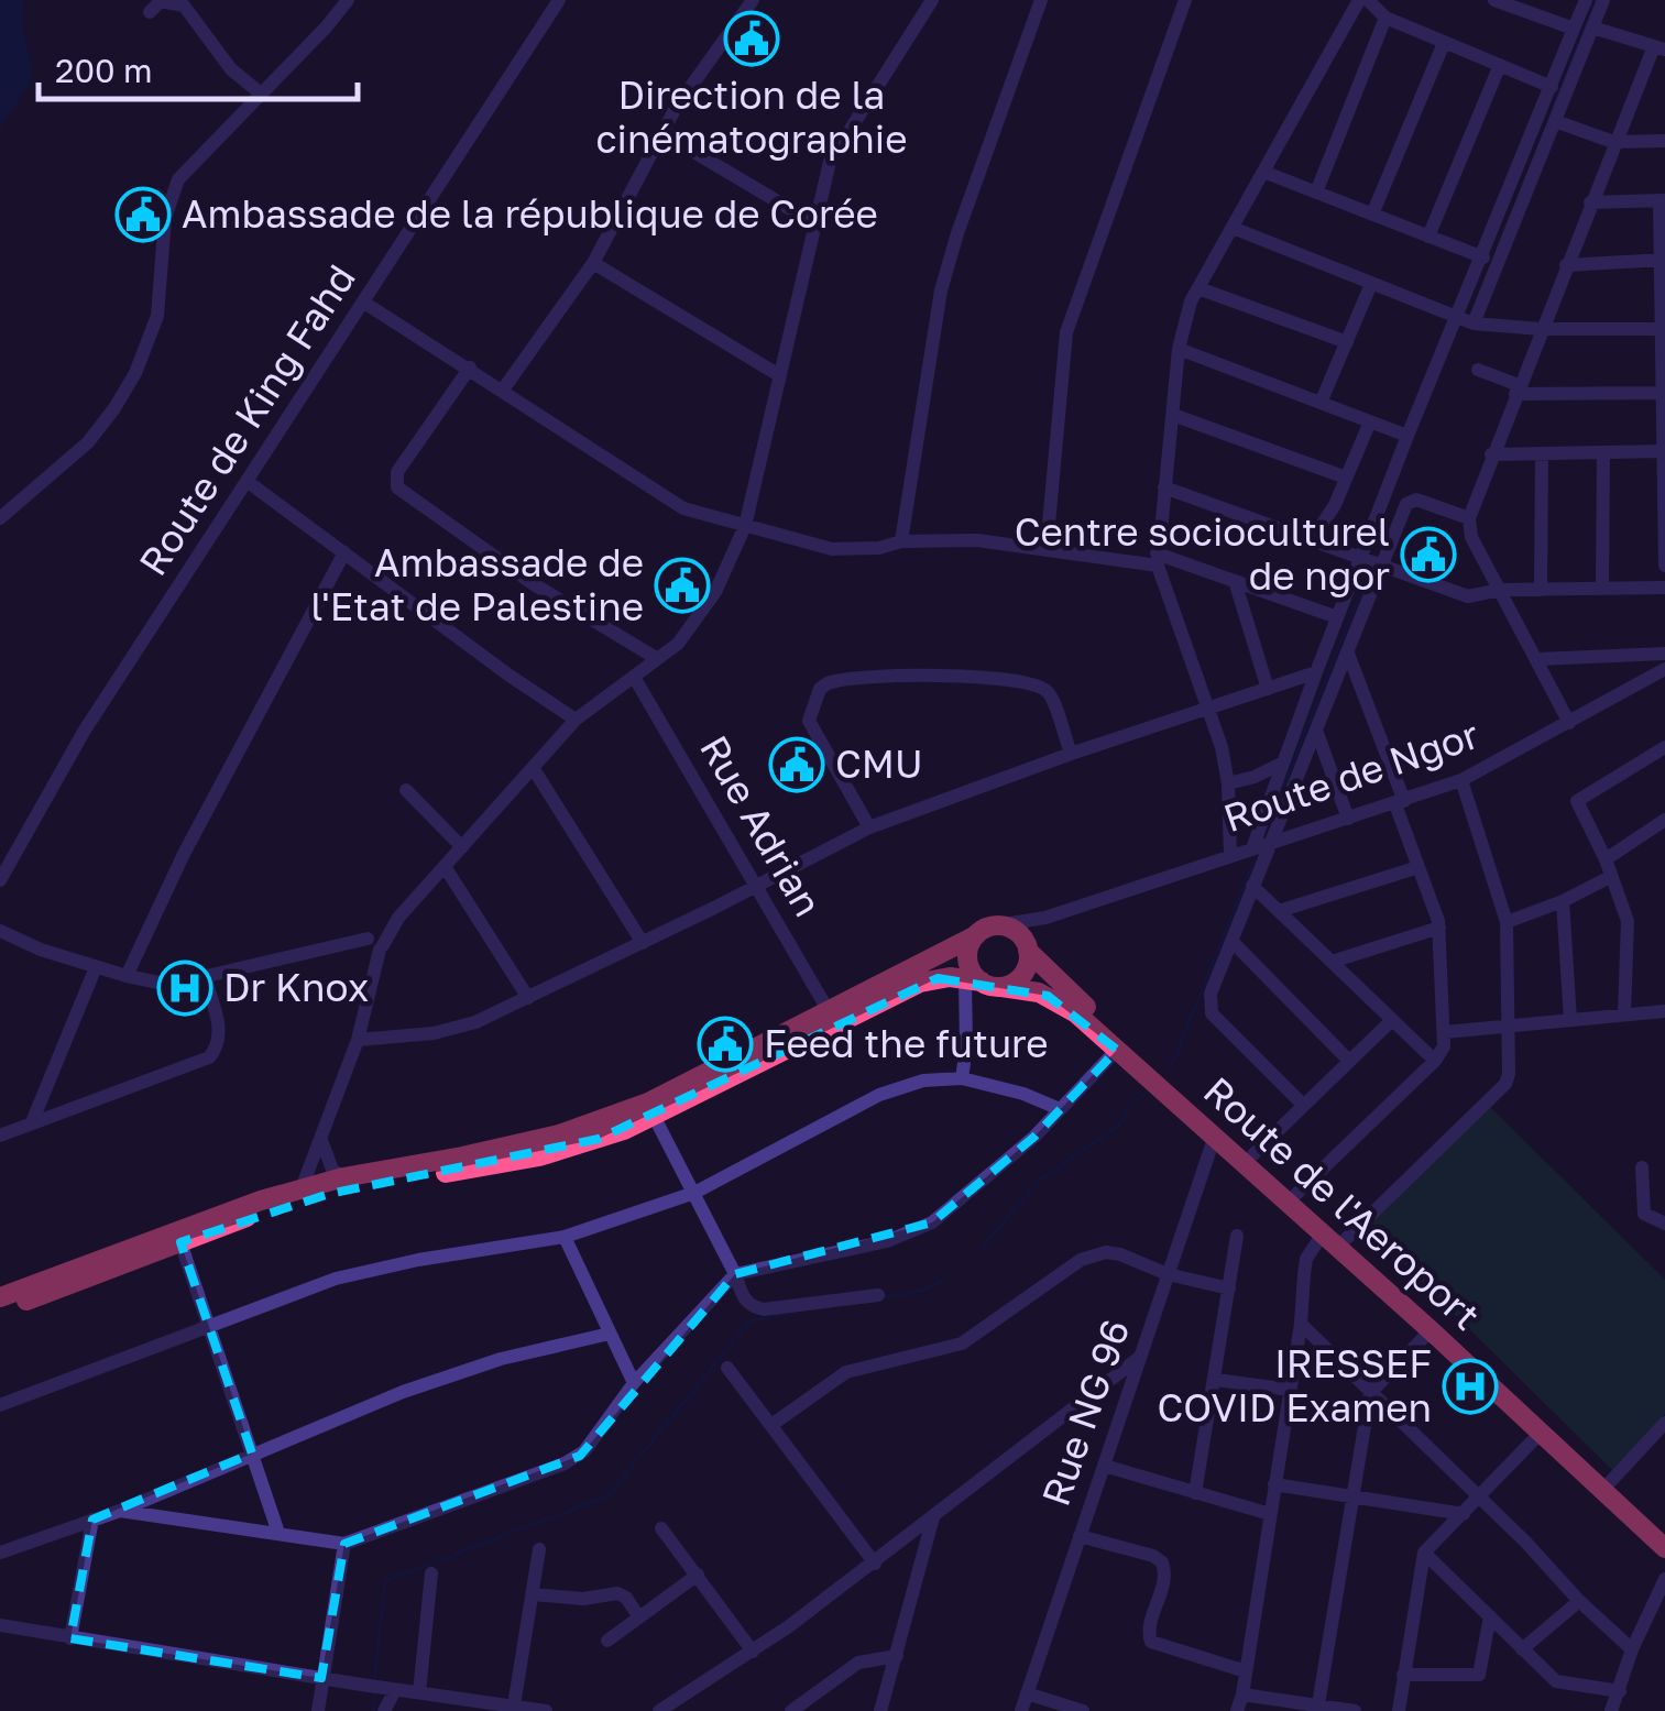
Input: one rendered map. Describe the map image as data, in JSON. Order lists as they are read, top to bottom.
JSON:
{
  "streets": {
    "highway": ["Route de l'Aeroport"],
    "street": [
      "Route de King Fahd",
      "Route de Ngor",
      "Rue Adrian",
      "Rue NG 96"
    ]
  },
  "crossings": [
    ["Route de Ngor", "Route de l'Aeroport"],
    ["Route de l'Aeroport", "Rue NG 96"]
  ],
  "places": {
    "public building": [
      "Direction de la cinématographie",
      "Ambassade de la république de Corée",
      "Centre socioculturel de ngor",
      "Ambassade de l'Etat de Palestine",
      "CMU",
      "Feed the future"
    ],
    "hospital": ["Dr Knox", "IRESSEF COVID Examen"]
  },
  "scale_bar": "200 m"
}
